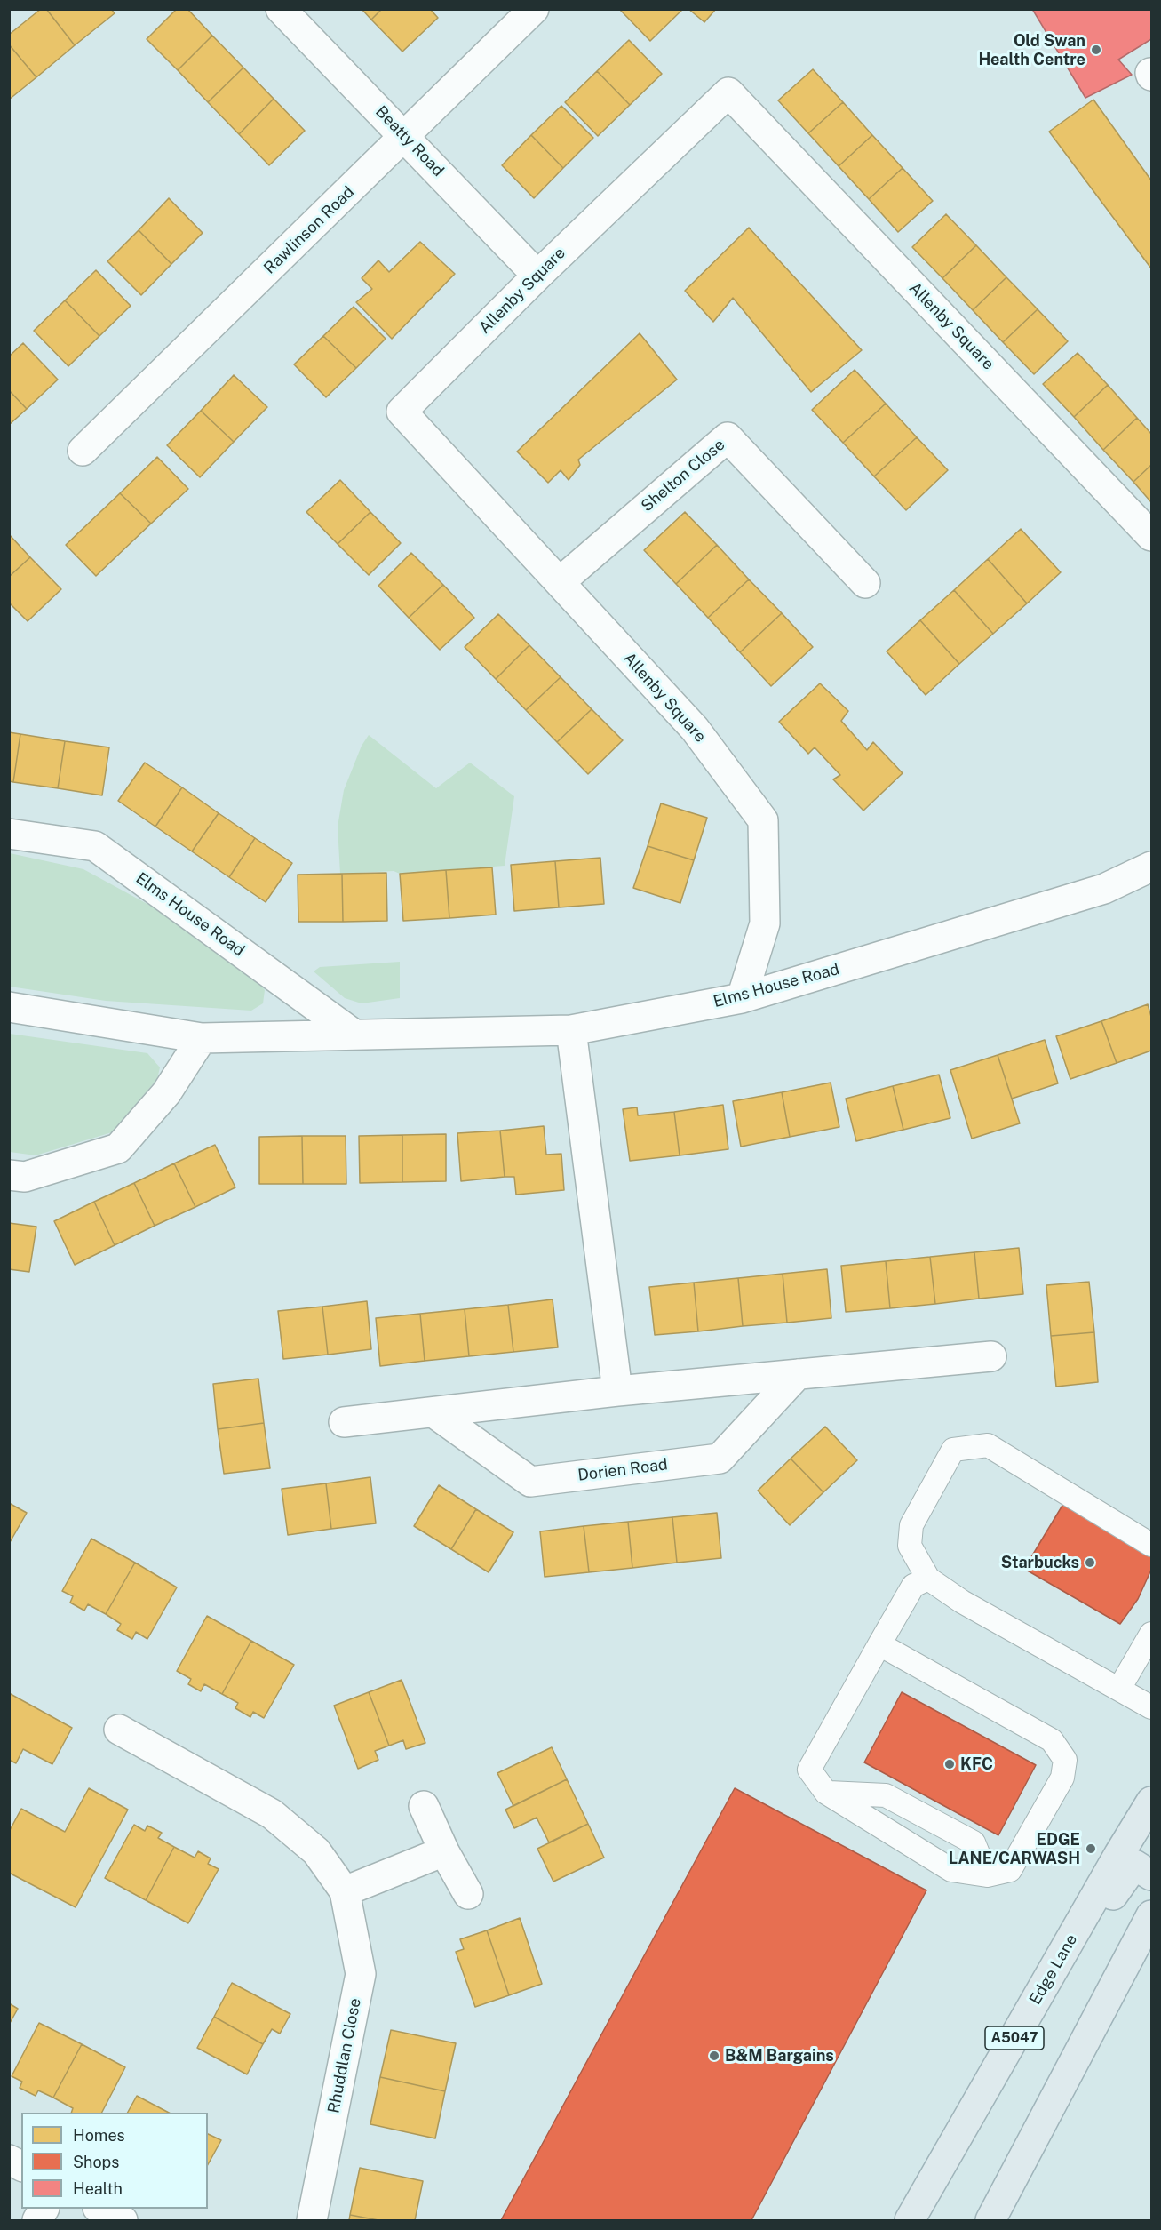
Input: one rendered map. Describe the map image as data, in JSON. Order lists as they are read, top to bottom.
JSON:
{
  "streets": {
    "highway": ["Edge Lane", "A5047"],
    "street": [
      "Beatty Road",
      "Rawlinson Road",
      "Allenby Square",
      "Shelton Close",
      "Elms House Road",
      "Dorien Road",
      "Rhuddlan Close"
    ]
  },
  "crossings": [
    ["Beatty Road", "Rawlinson Road"],
    ["Beatty Road", "Allenby Square"],
    ["Allenby Square", "Shelton Close"],
    ["Allenby Square", "Elms House Road"]
  ],
  "places": [
    "Old Swan Health Centre",
    "Starbucks",
    "KFC",
    "EDGE LANE/CARWASH",
    "B&M Bargains"
  ],
  "legend": ["Homes", "Shops", "Health"]
}
